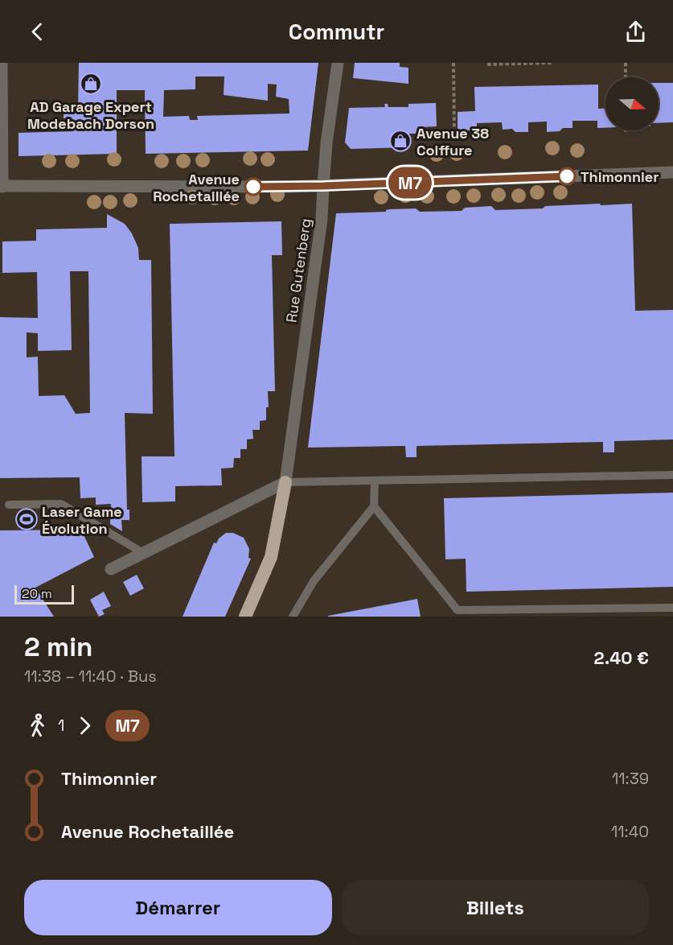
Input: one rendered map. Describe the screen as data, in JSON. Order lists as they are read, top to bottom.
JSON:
{
  "streets": {
    "street": ["Rue Gutenberg"]
  },
  "places": {
    "shop": ["AD Garage Expert Modebach Dorson", "Avenue 38 Coiffure"],
    "other": ["Thimonnier", "Avenue Rochetaillée"],
    "sports": ["Laser Game Évolution"]
  },
  "lines": ["bus line M7"],
  "scale_bar": "20 m",
  "north": "right",
  "page": {
    "header": "Commutr",
    "on_map": "M7",
    "scale": "20 m",
    "heading": ["2 min", "11:38 – 11:40 · Bus", "2.40 €"],
    "legs": ["1", "M7"],
    "list": [
      {
        "name": "Thimonnier",
        "value": "11:39"
      },
      {
        "name": "Avenue Rochetaillée",
        "value": "11:40"
      }
    ],
    "buttons": ["Démarrer", "Billets"]
  }
}
